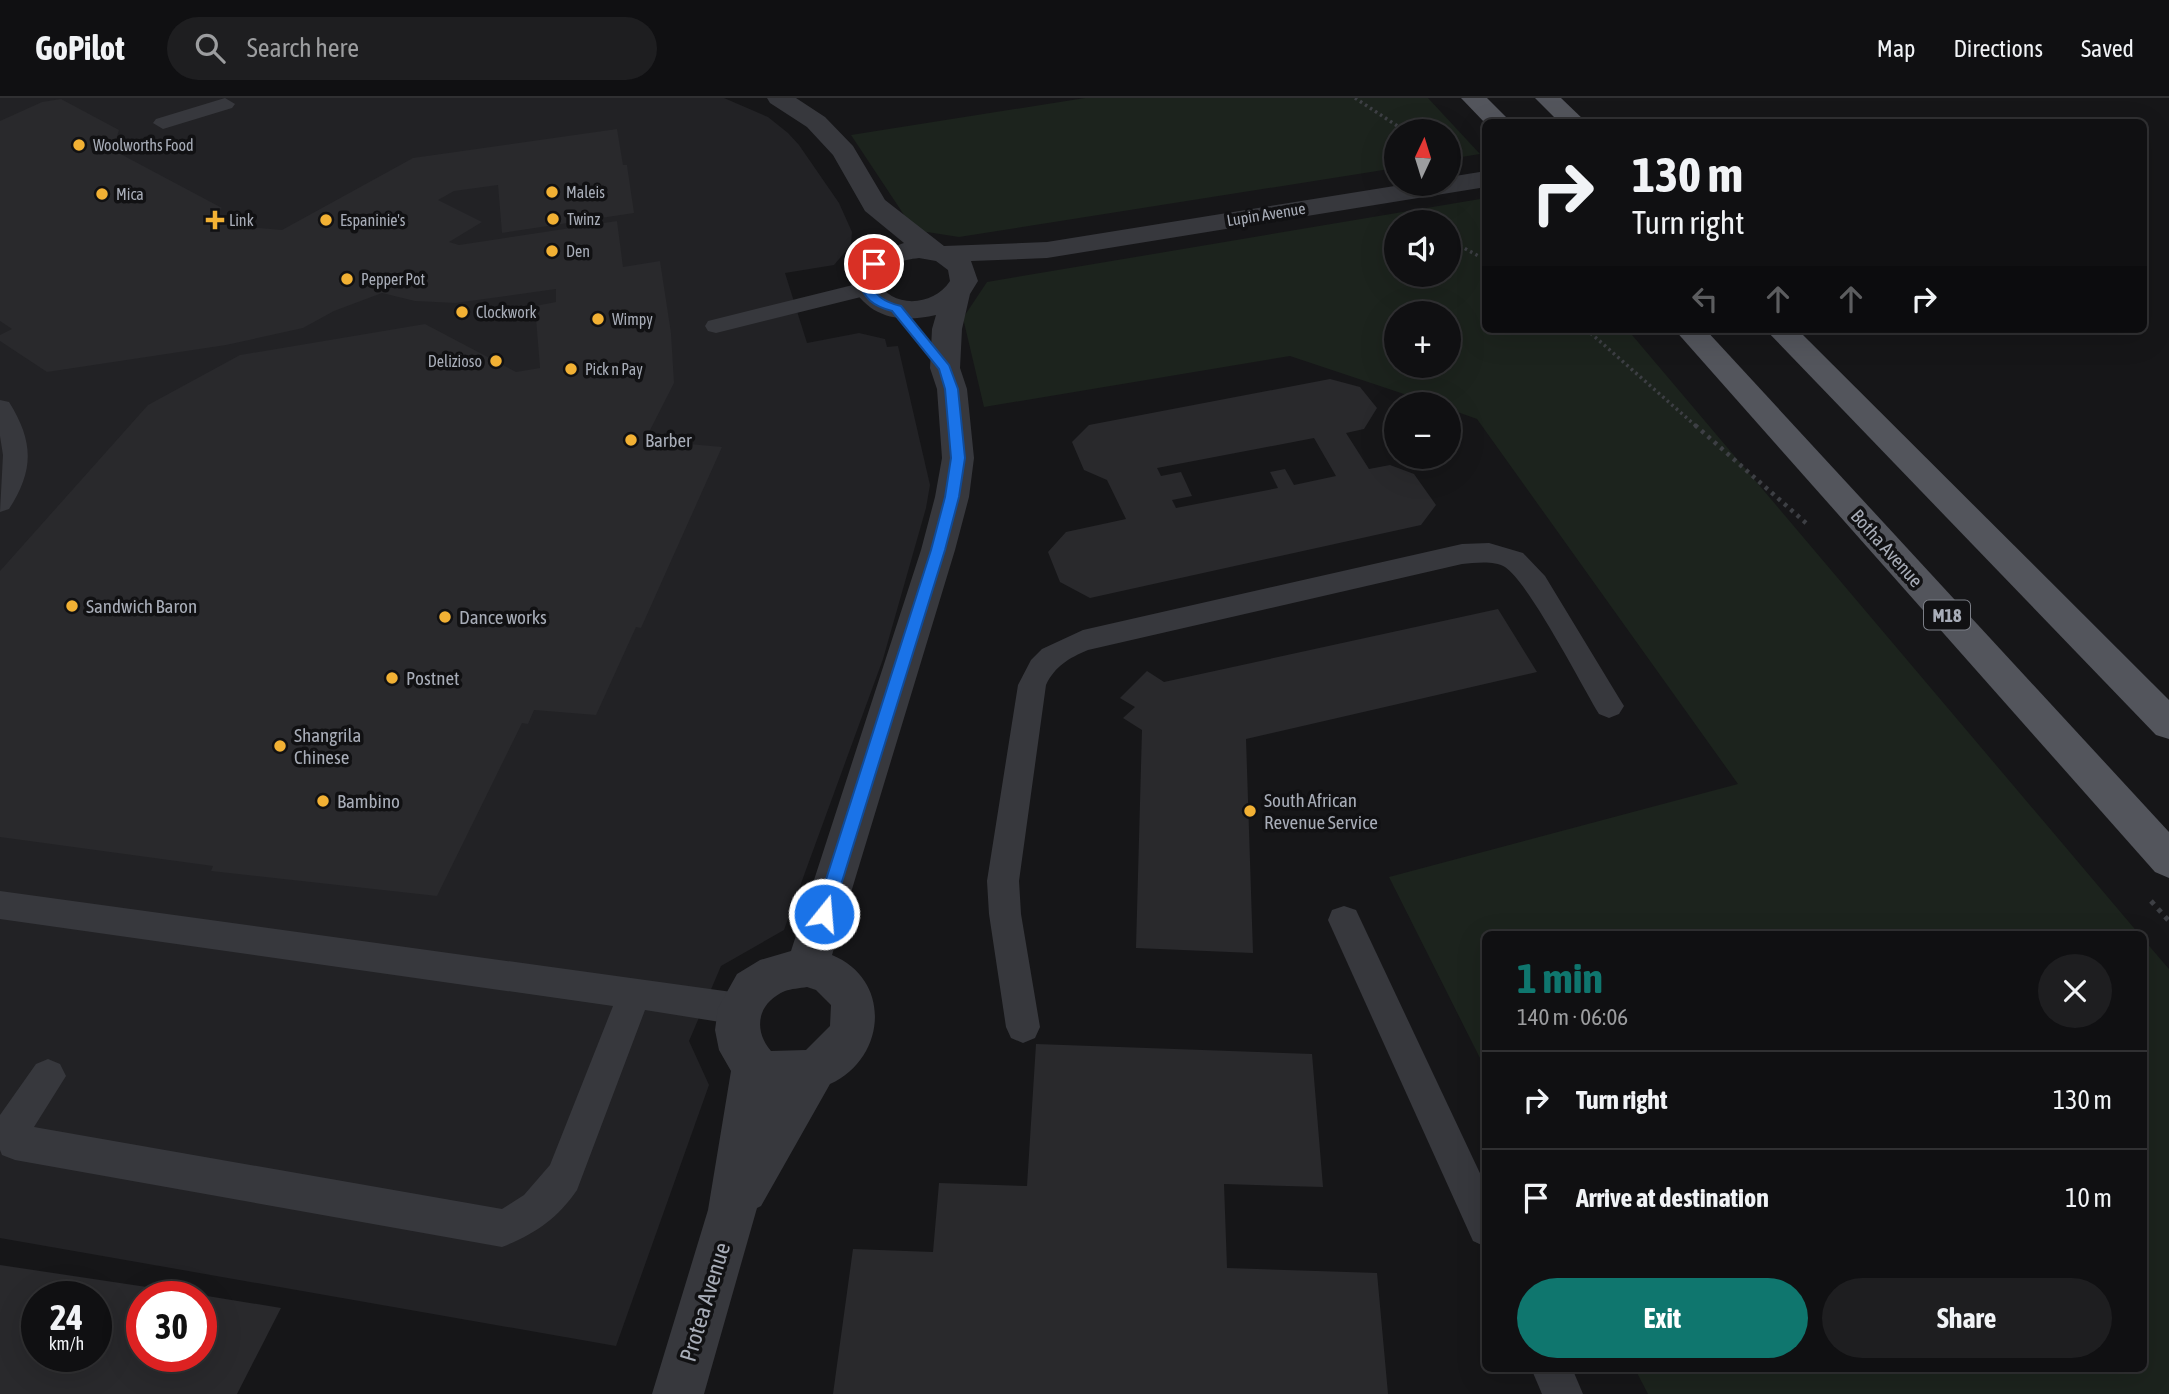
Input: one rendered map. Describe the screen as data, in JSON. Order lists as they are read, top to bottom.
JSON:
{
  "streets": {
    "main road": ["Botha Avenue", "M18"],
    "street": ["Lupin Avenue", "Protea Avenue"]
  },
  "places": {
    "other": [
      "Woolworths Food",
      "Maleis",
      "Mica",
      "Twinz",
      "Espaninie's",
      "Den",
      "Pepper Pot",
      "Clockwork",
      "Wimpy",
      "Delizioso",
      "Pick n Pay",
      "Barber",
      "Sandwich Baron",
      "Dance works",
      "Postnet",
      "Shangrila Chinese",
      "Bambino",
      "South African Revenue Service"
    ],
    "health": ["Link"]
  },
  "north": "top",
  "page": {
    "header": "GoPilot",
    "search": "Search here",
    "nav": ["Map", "Directions", "Saved"],
    "map_buttons": ["+", "−"],
    "turn": ["130 m", "Turn right"],
    "heading": ["1 min", "140 m · 06:06"],
    "list": [
      {
        "name": "Turn right",
        "value": "130 m"
      },
      {
        "name": "Arrive at destination",
        "value": "10 m"
      }
    ],
    "buttons": ["Exit", "Share"],
    "speed": "24 km/h",
    "limit": "30"
  }
}
